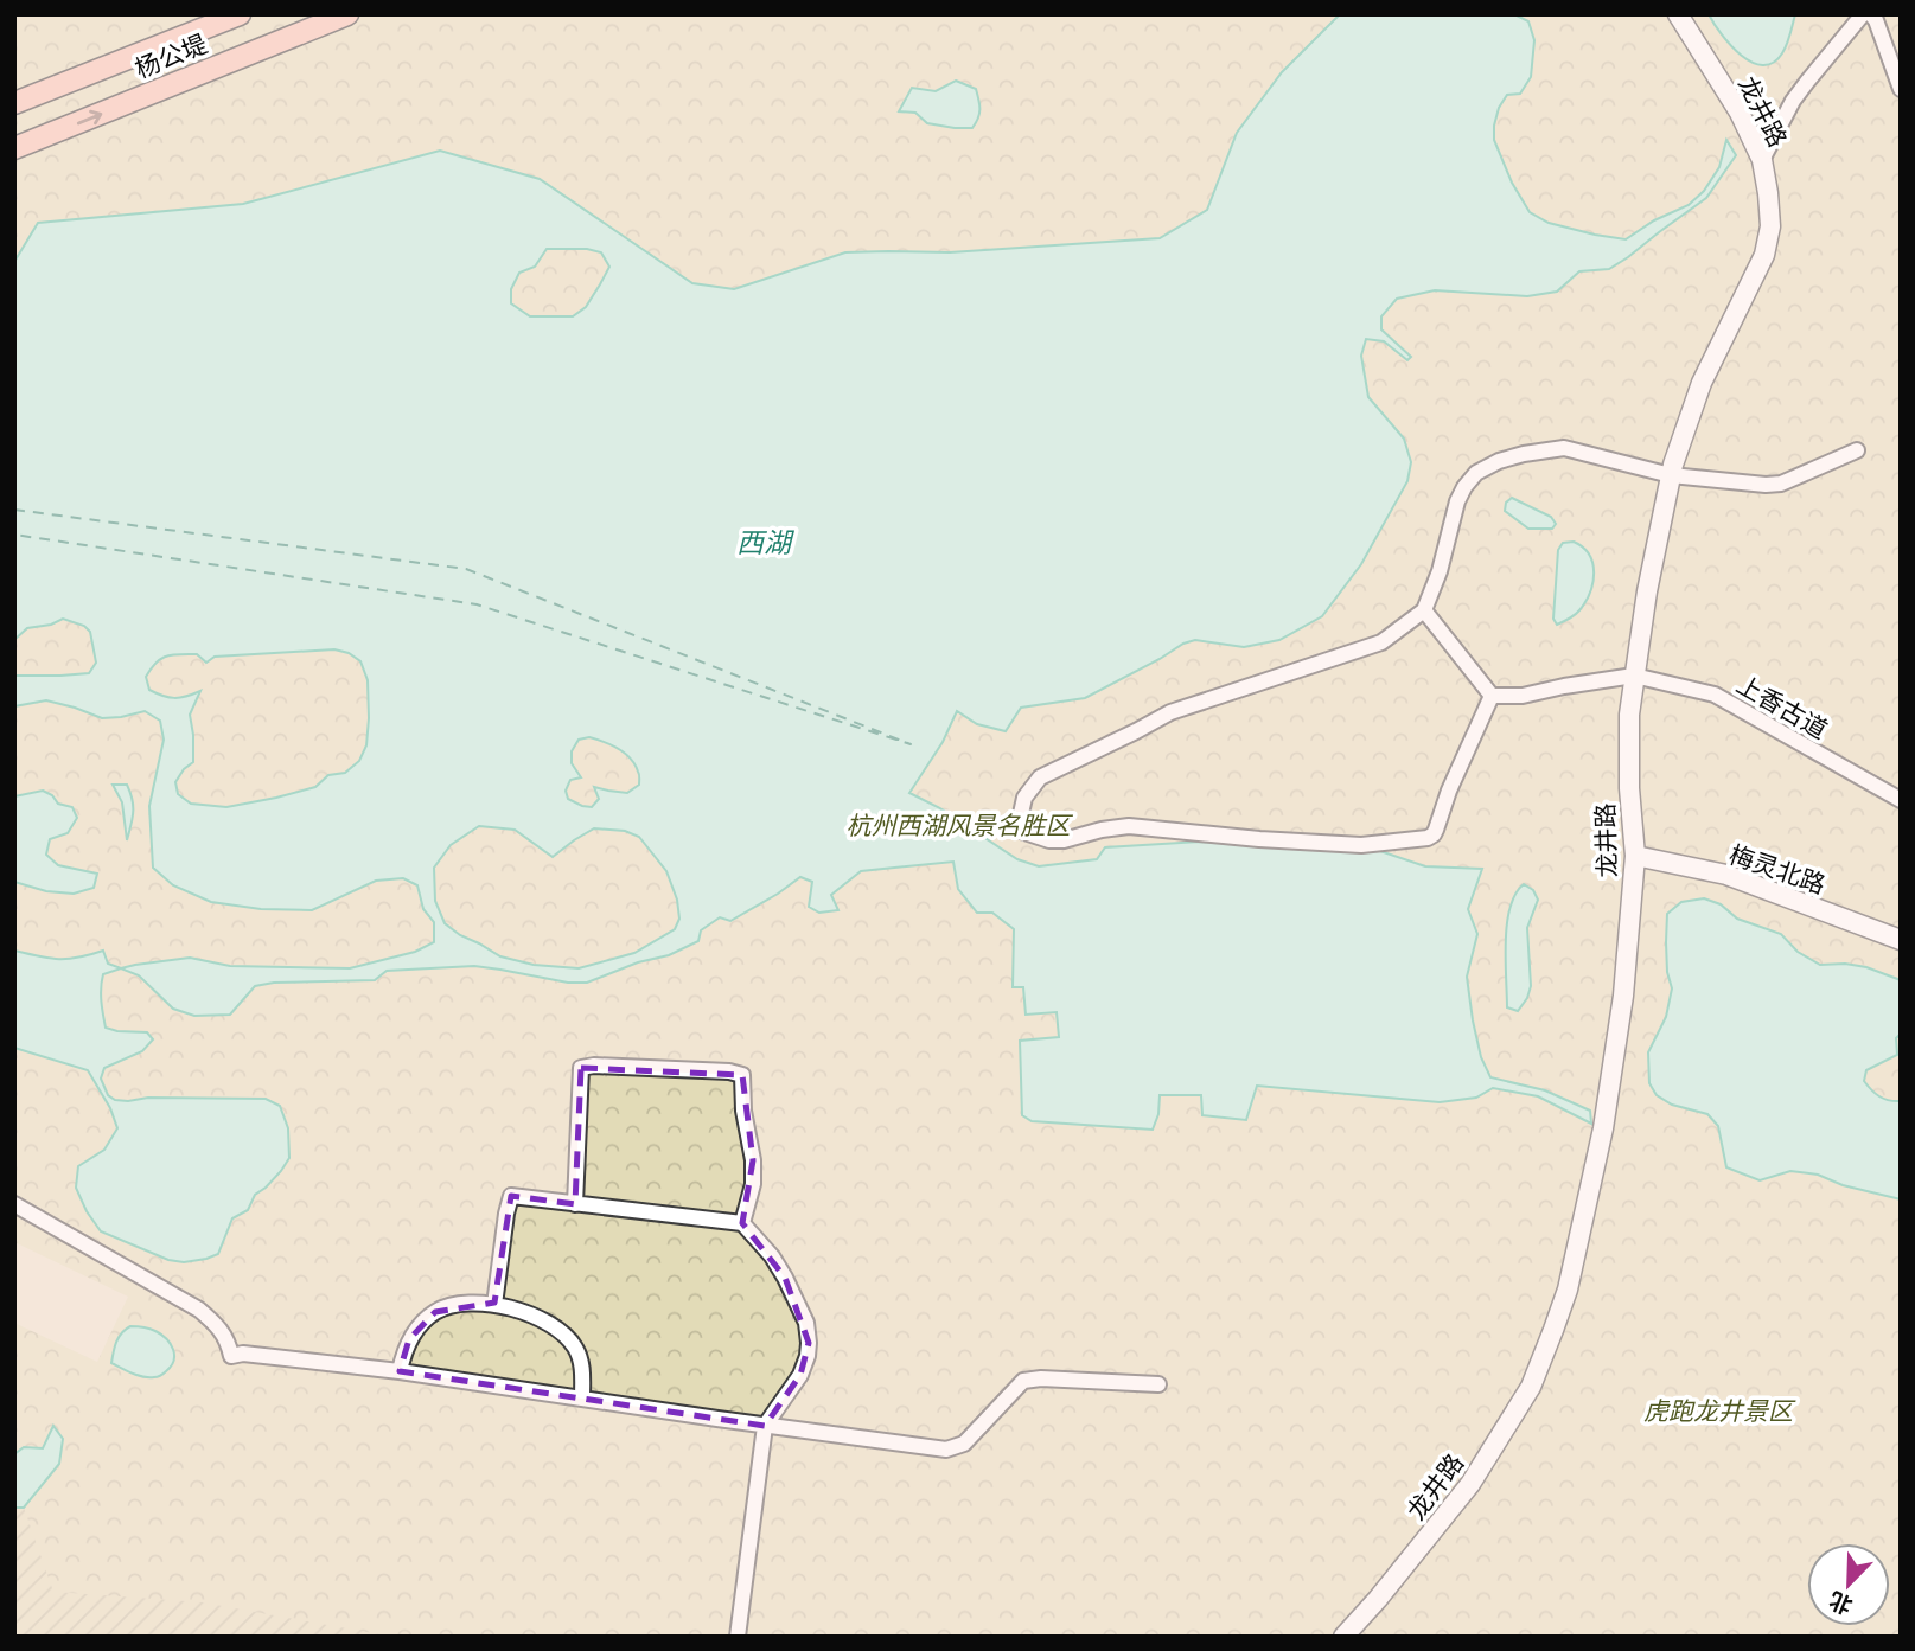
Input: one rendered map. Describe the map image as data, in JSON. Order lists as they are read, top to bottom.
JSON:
{
  "streets": {
    "main road": ["杨公堤"],
    "street": ["龙井路", "上香古道", "梅灵北路"]
  },
  "crossings": [
    ["龙井路", "上香古道"],
    ["龙井路", "梅灵北路"]
  ],
  "water": ["西湖"],
  "parks": ["杭州西湖风景名胜区", "虎跑龙井景区"],
  "north": "bottom left"
}
